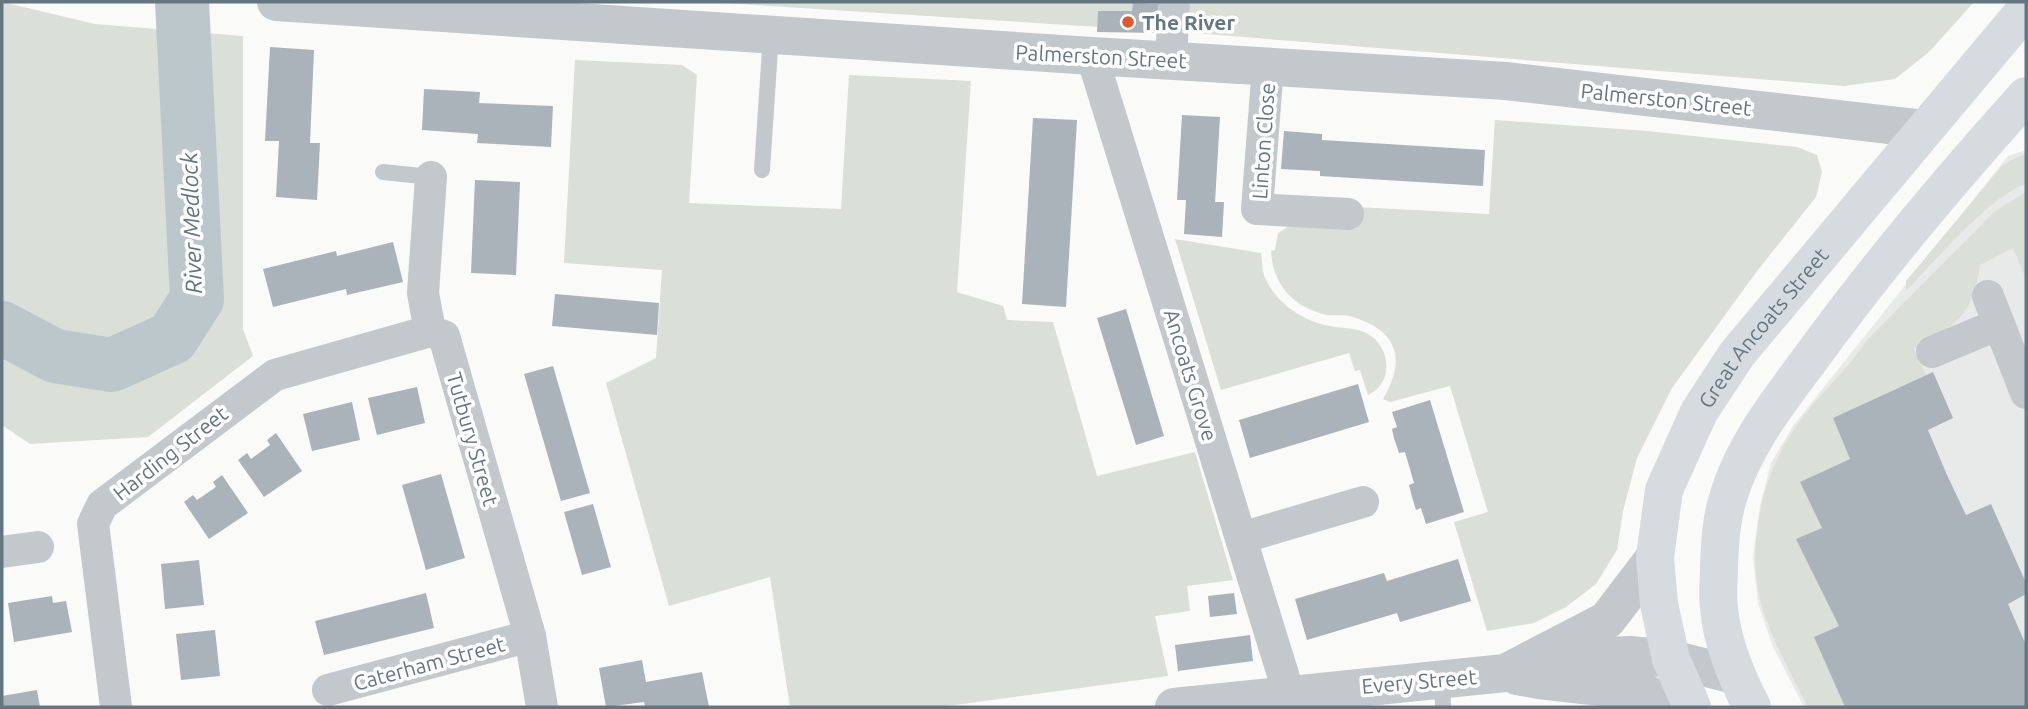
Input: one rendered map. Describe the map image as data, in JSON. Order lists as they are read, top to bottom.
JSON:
{
  "streets": {
    "highway": ["Great Ancoats Street"],
    "street": [
      "Palmerston Street",
      "Linton Close",
      "Ancoats Grove",
      "Tutbury Street",
      "Harding Street",
      "Caterham Street",
      "Every Street"
    ]
  },
  "crossings": [
    ["Palmerston Street", "Linton Close"],
    ["Palmerston Street", "Great Ancoats Street"],
    ["Palmerston Street", "Ancoats Grove"],
    ["Ancoats Grove", "Every Street"],
    ["Tutbury Street", "Harding Street"],
    ["Tutbury Street", "Caterham Street"]
  ],
  "water": ["River Medlock"],
  "places": ["The River"]
}
